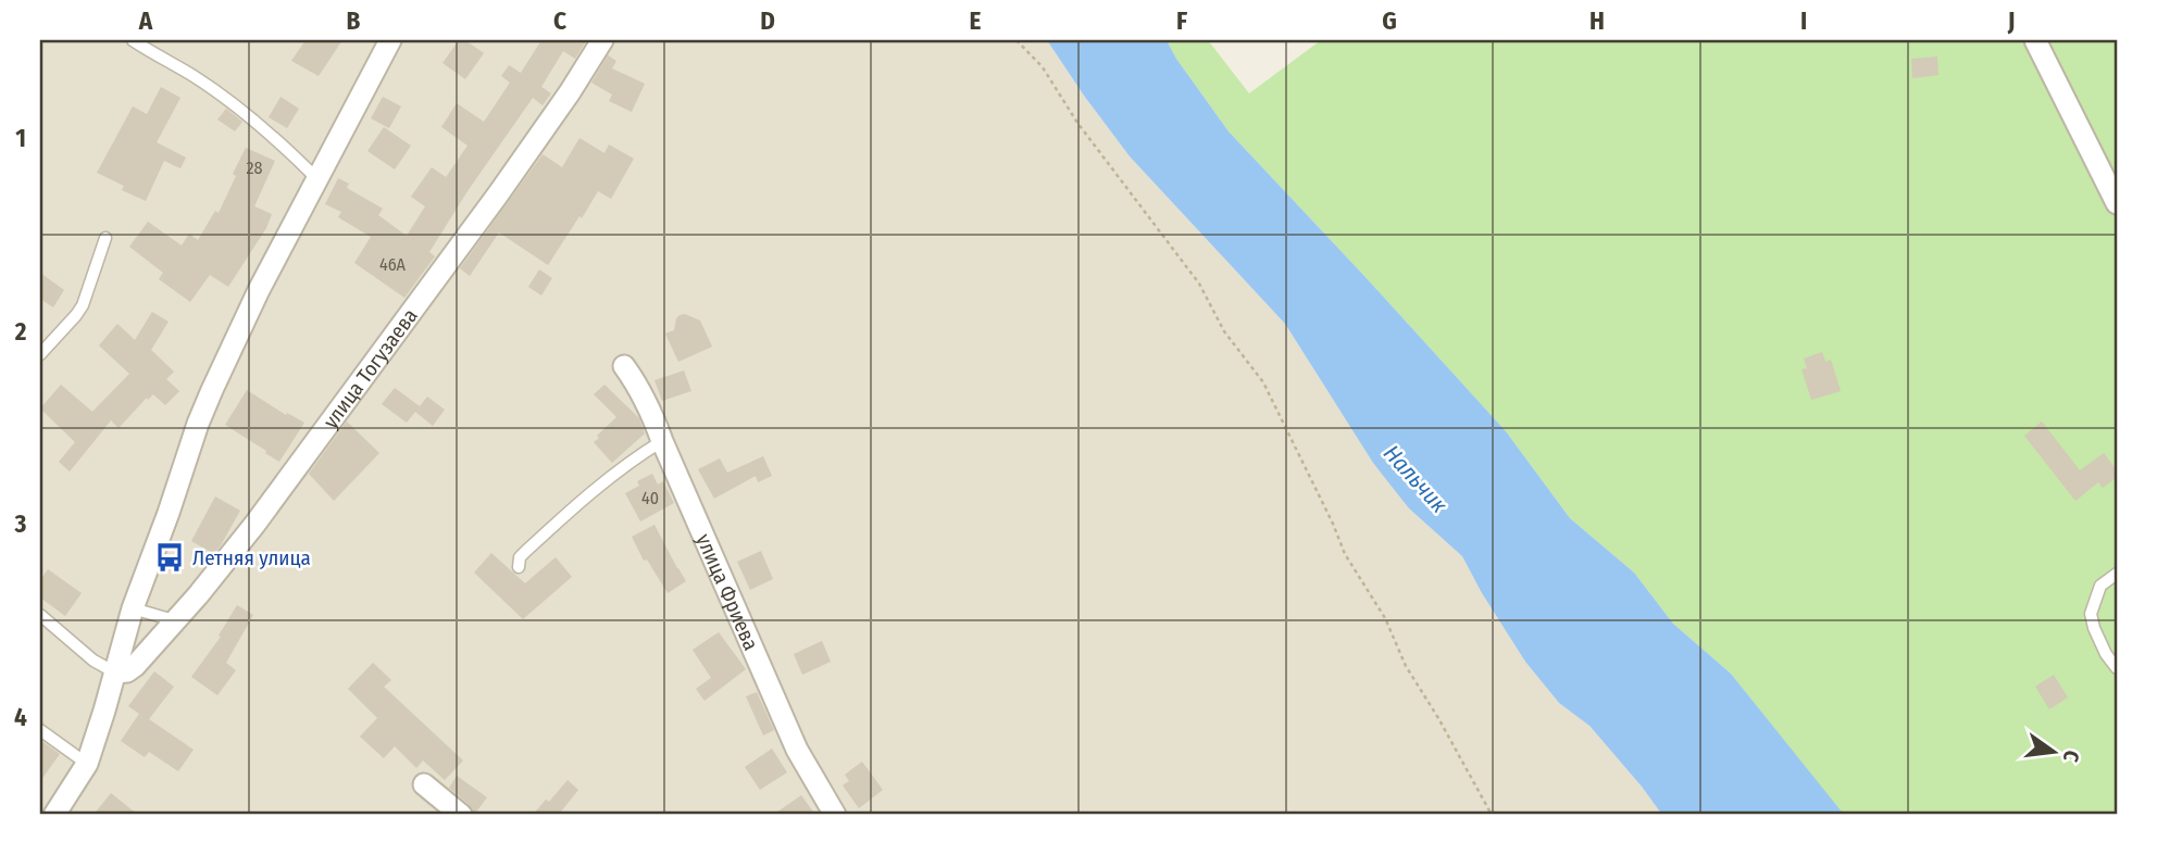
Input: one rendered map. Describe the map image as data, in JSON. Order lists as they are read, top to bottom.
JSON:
{
  "streets": {
    "street": ["улица Тогузаева", "улица Фриева"]
  },
  "water": ["Нальчик"],
  "places": {
    "bus stop": ["Летняя улица"]
  },
  "house_numbers": ["28", "46А", "40"],
  "north": "right",
  "grid": {
    "columns": [
      "A",
      "B",
      "C",
      "D",
      "E",
      "F",
      "G",
      "H",
      "I",
      "J"
    ],
    "rows": [
      "1",
      "2",
      "3",
      "4"
    ]
  }
}
